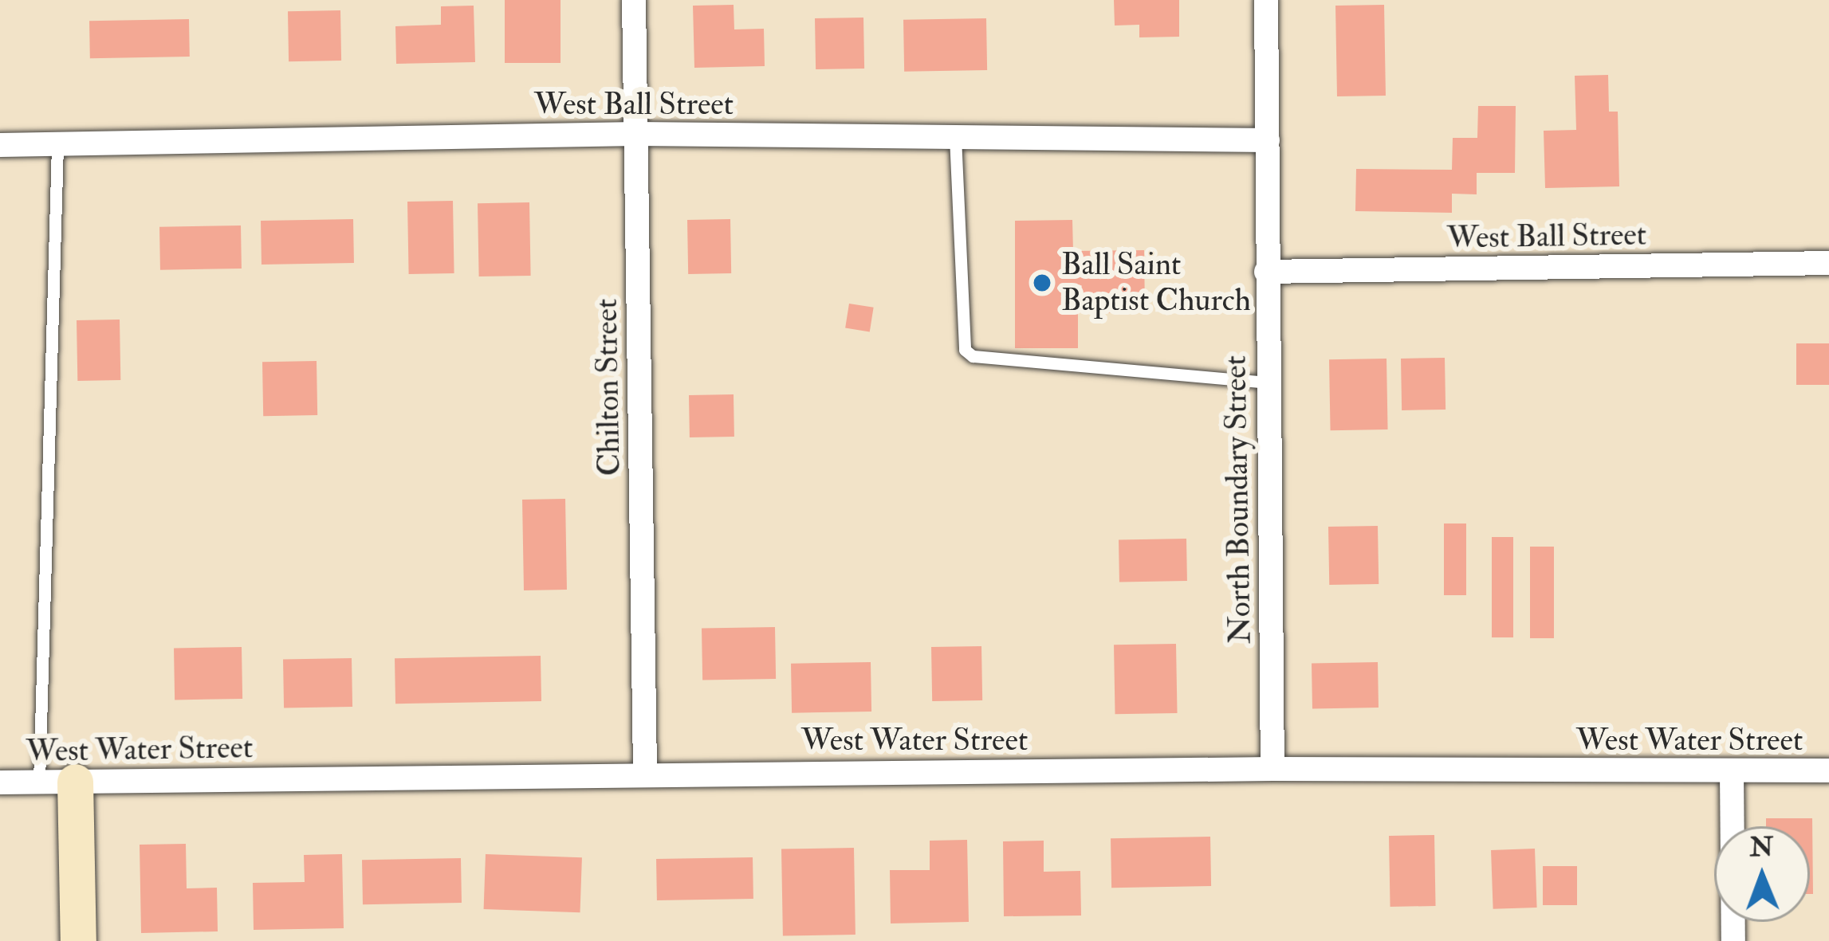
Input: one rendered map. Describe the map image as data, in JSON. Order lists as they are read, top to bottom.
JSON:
{
  "streets": {
    "street": [
      "West Ball Street",
      "Chilton Street",
      "North Boundary Street",
      "West Water Street"
    ]
  },
  "crossings": [
    ["West Ball Street", "Chilton Street"],
    ["West Ball Street", "North Boundary Street"],
    ["Chilton Street", "West Water Street"],
    ["North Boundary Street", "West Water Street"]
  ],
  "places": ["Ball Saint Baptist Church"],
  "north": "top"
}
